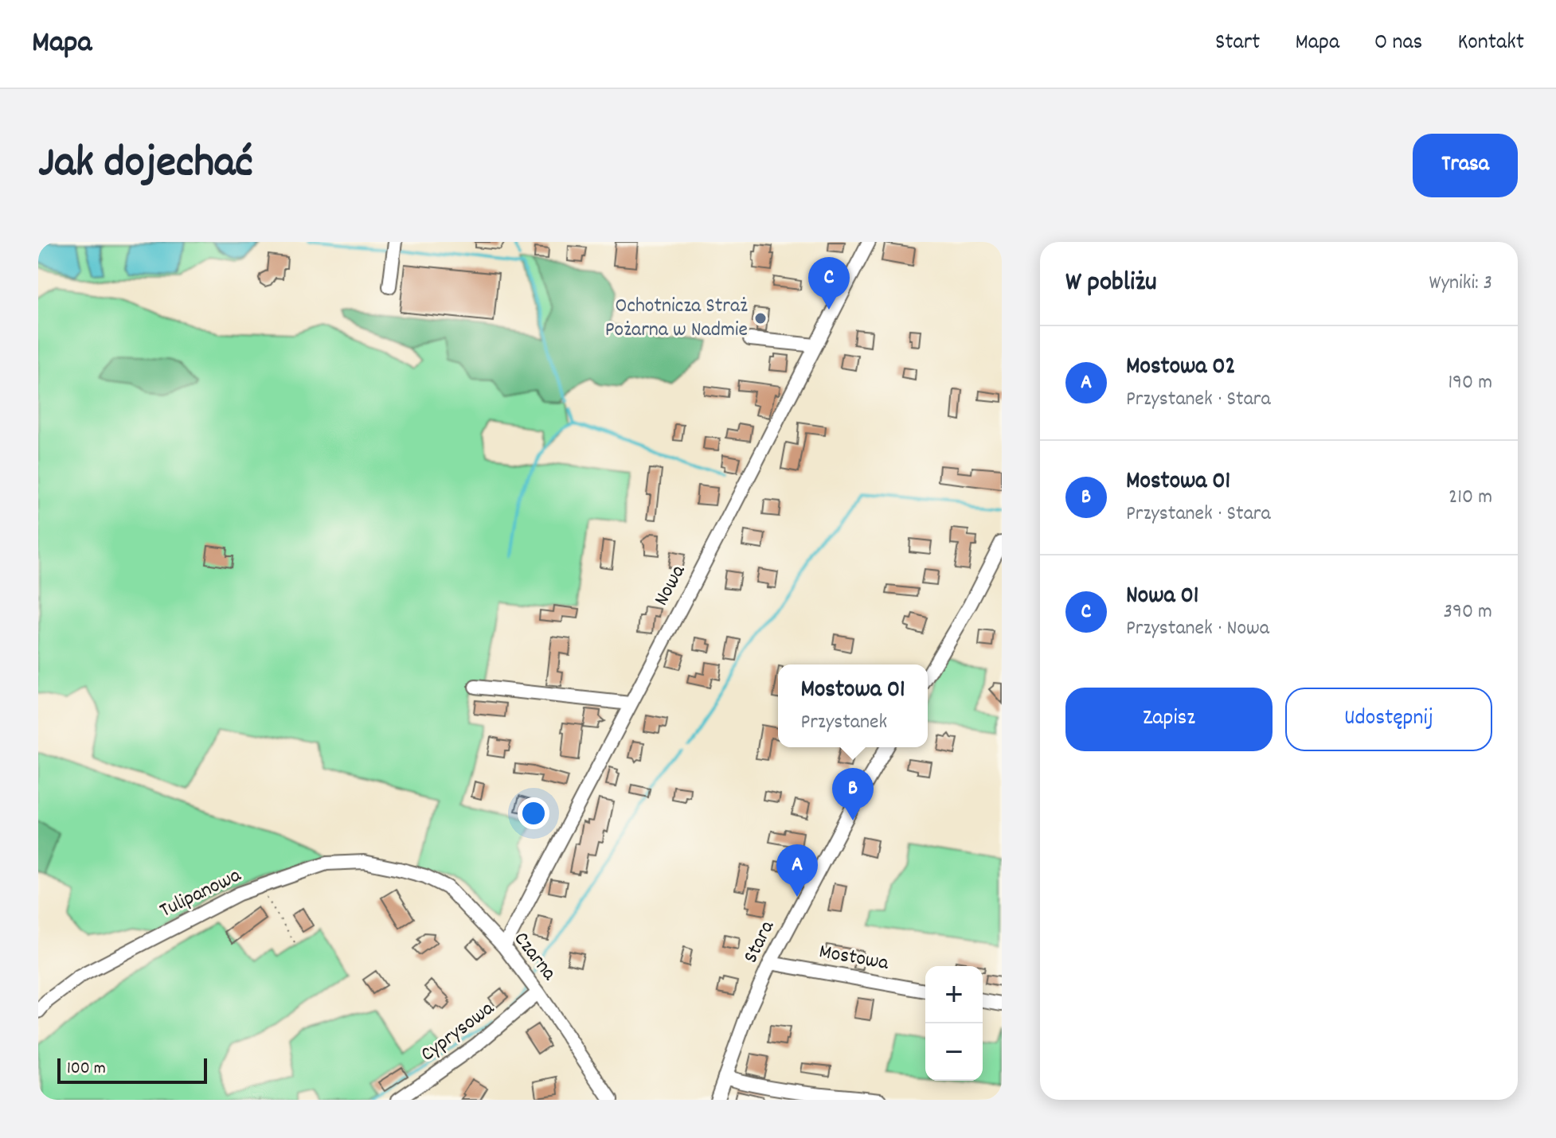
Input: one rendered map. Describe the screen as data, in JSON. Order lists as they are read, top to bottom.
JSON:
{
  "streets": {
    "street": [
      "Nowa",
      "Tulipanowa",
      "Stara",
      "Czarna",
      "Mostowa",
      "Cyprysowa"
    ]
  },
  "crossings": [
    ["Nowa", "Czarna"],
    ["Tulipanowa", "Czarna"],
    ["Stara", "Mostowa"],
    ["Czarna", "Cyprysowa"]
  ],
  "places": ["Ochotnicza Straż Pożarna w Nadmie"],
  "scale_bar": "100 m",
  "page": {
    "header": "Mapa",
    "nav": [
      "Start",
      "Mapa",
      "O nas",
      "Kontakt"
    ],
    "title": "Jak dojechać",
    "buttons": [
      "Trasa",
      ["Zapisz", "Udostępnij"]
    ],
    "heading": ["W pobliżu", "Wyniki: 3"],
    "pins": ["C", "B", "A"],
    "list": [
      {
        "mark": "A",
        "name": "Mostowa 02",
        "note": "Przystanek · Stara",
        "value": "190 m"
      },
      {
        "mark": "B",
        "name": "Mostowa 01",
        "note": "Przystanek · Stara",
        "value": "210 m"
      },
      {
        "mark": "C",
        "name": "Nowa 01",
        "note": "Przystanek · Nowa",
        "value": "390 m"
      }
    ],
    "popup": ["Mostowa 01", "Przystanek"],
    "map_buttons": ["+", "−"],
    "scale": "100 m"
  }
}
